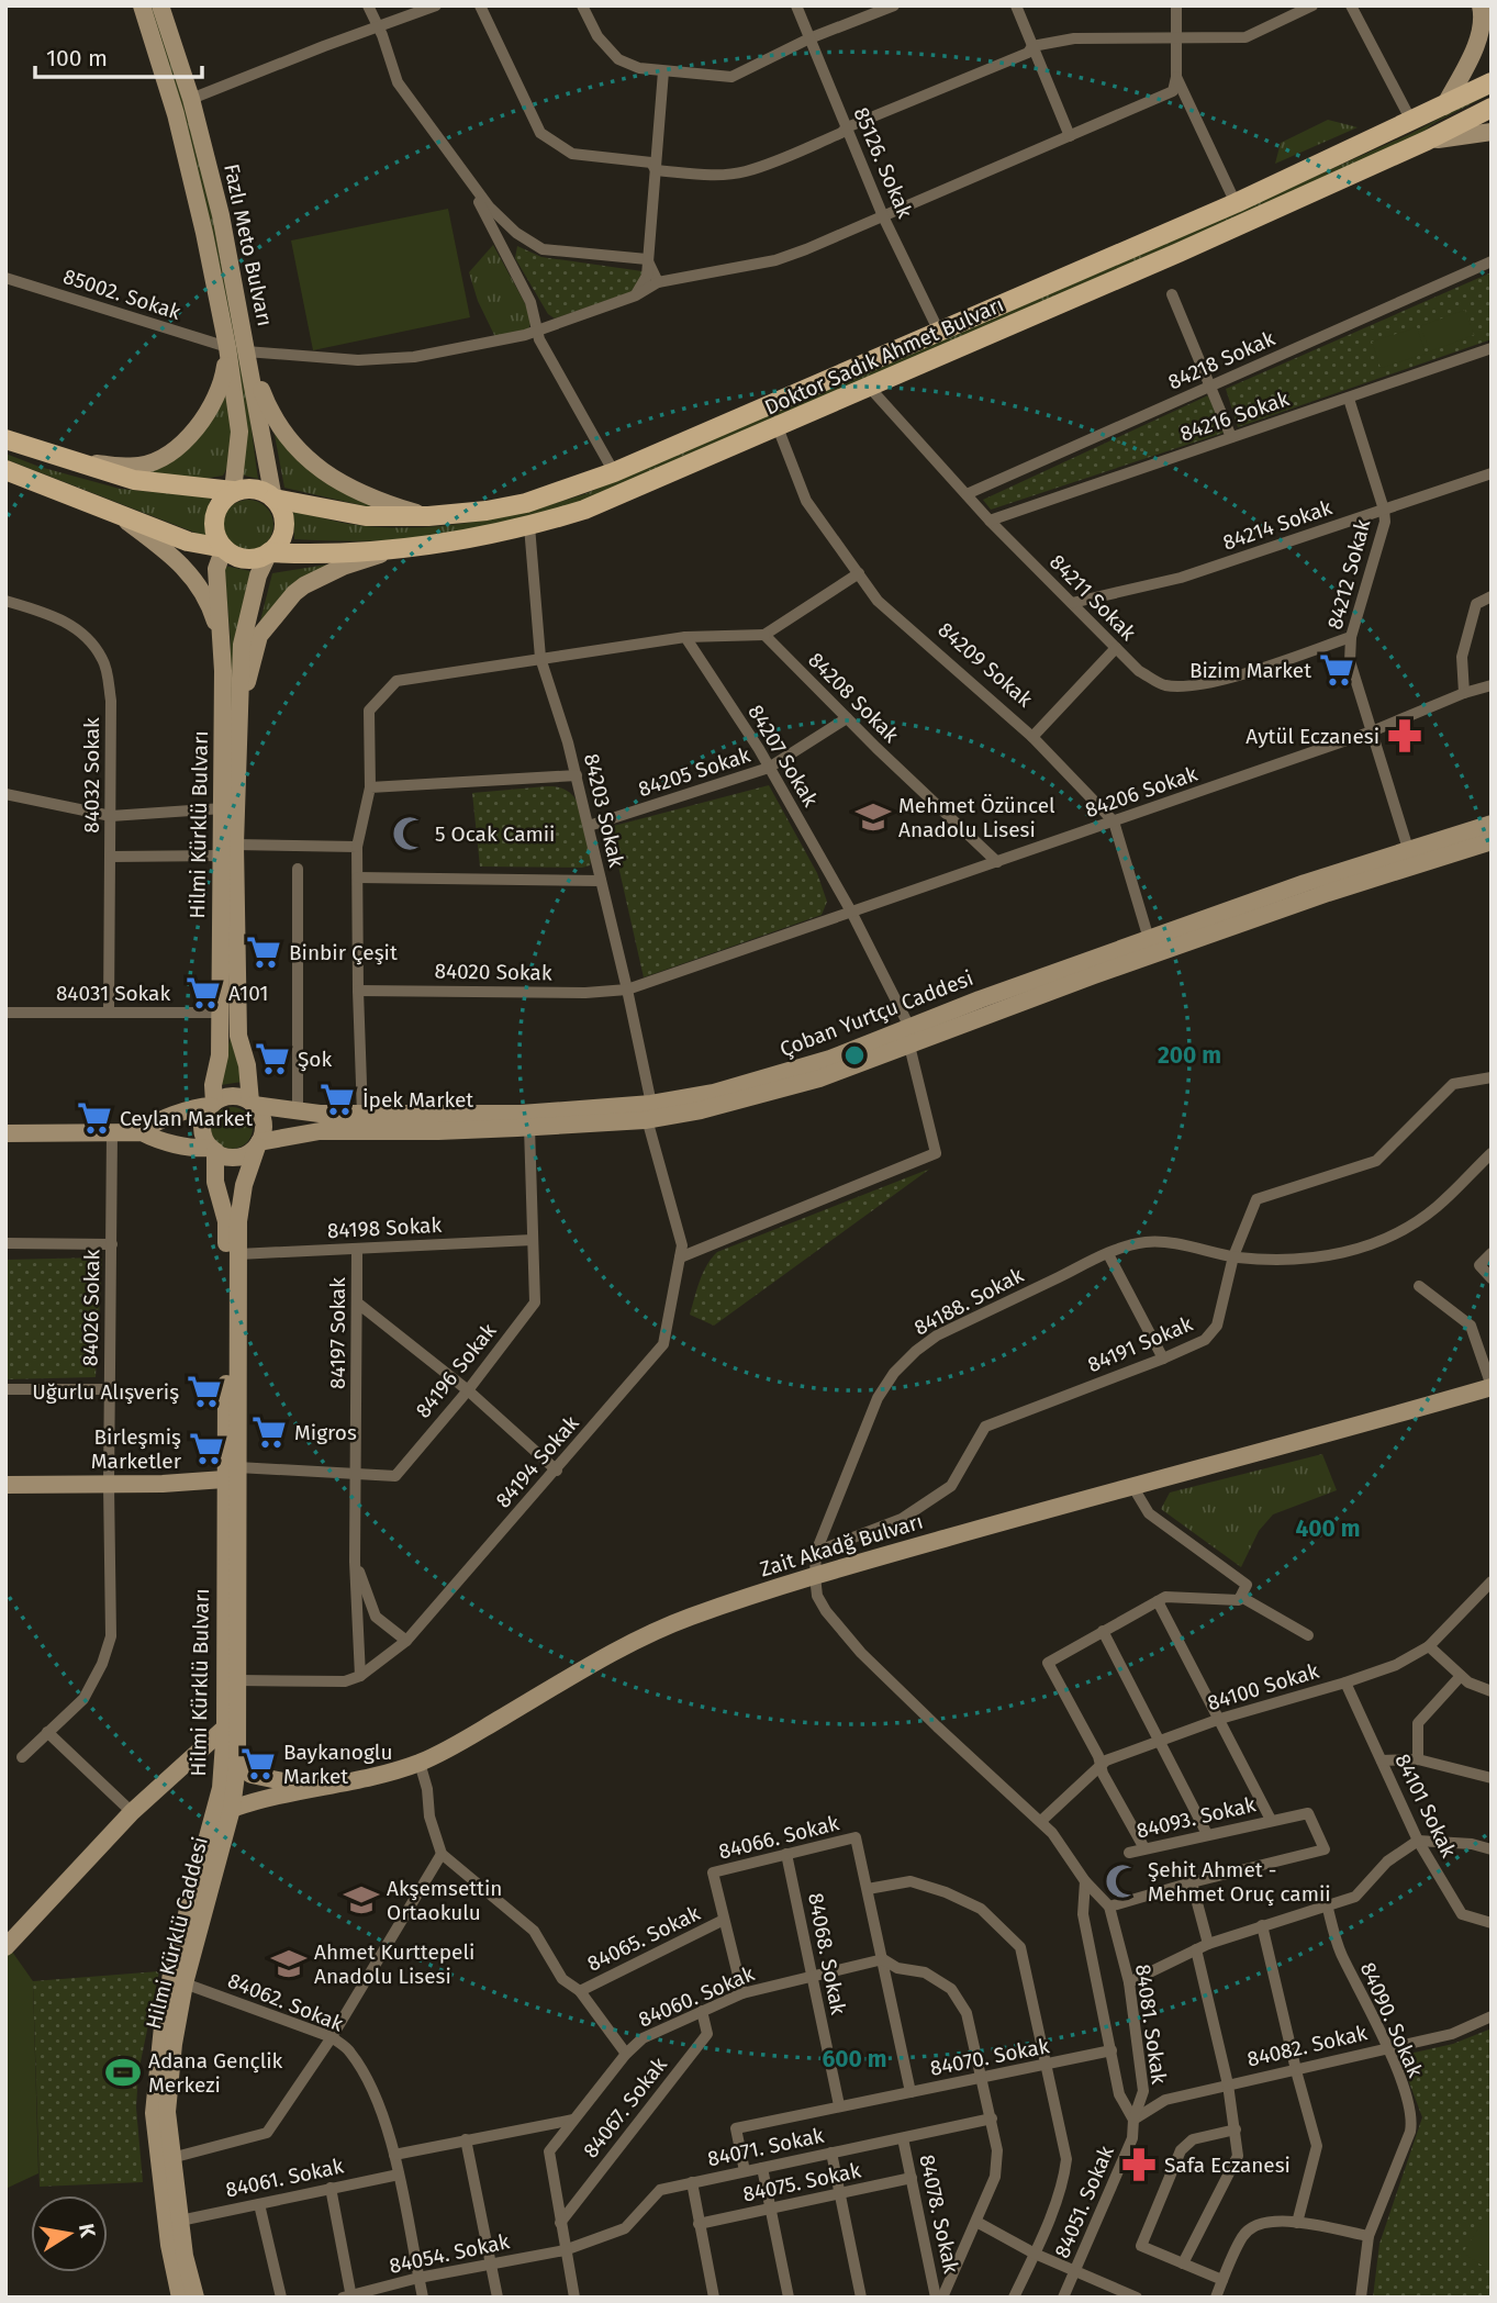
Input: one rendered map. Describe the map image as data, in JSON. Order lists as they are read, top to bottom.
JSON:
{
  "streets": {
    "main road": [
      "Fazlı Meto Bulvarı",
      "Doktor Sadık Ahmet Bulvarı",
      "Hilmi Kürklü Bulvarı",
      "Çoban Yurtçu Caddesi",
      "Zait Akadğ Bulvarı",
      "Hilmi Kürklü Caddesi"
    ],
    "street": [
      "85126. Sokak",
      "85002. Sokak",
      "84218 Sokak",
      "84216 Sokak",
      "84214 Sokak",
      "84212 Sokak",
      "84211 Sokak",
      "84209 Sokak",
      "84208 Sokak",
      "84207 Sokak",
      "84205 Sokak",
      "84032 Sokak",
      "84206 Sokak",
      "84203 Sokak",
      "84020 Sokak",
      "84031 Sokak",
      "84198 Sokak",
      "84188. Sokak",
      "84026 Sokak",
      "84197 Sokak",
      "84191 Sokak",
      "84196 Sokak",
      "84194 Sokak",
      "84100 Sokak",
      "84101 Sokak",
      "84093. Sokak",
      "84066. Sokak",
      "84065. Sokak",
      "84068. Sokak",
      "84060. Sokak",
      "84062. Sokak",
      "84090. Sokak",
      "84081. Sokak",
      "84082. Sokak",
      "84070. Sokak",
      "84067. Sokak",
      "84071. Sokak",
      "84061. Sokak",
      "84075. Sokak",
      "84051. Sokak",
      "84078. Sokak",
      "84054. Sokak"
    ]
  },
  "crossings": [
    ["85126. Sokak", "Doktor Sadık Ahmet Bulvarı"],
    ["Fazlı Meto Bulvarı", "85002. Sokak"],
    ["Fazlı Meto Bulvarı", "Doktor Sadık Ahmet Bulvarı"],
    ["Fazlı Meto Bulvarı", "Hilmi Kürklü Bulvarı"],
    ["Doktor Sadık Ahmet Bulvarı", "84211 Sokak"],
    ["Doktor Sadık Ahmet Bulvarı", "84209 Sokak"],
    ["Doktor Sadık Ahmet Bulvarı", "84203 Sokak"],
    ["Doktor Sadık Ahmet Bulvarı", "Hilmi Kürklü Bulvarı"],
    ["84218 Sokak", "84211 Sokak"],
    ["84216 Sokak", "84212 Sokak"],
    ["84216 Sokak", "84211 Sokak"],
    ["84214 Sokak", "84212 Sokak"],
    ["84214 Sokak", "84211 Sokak"],
    ["84212 Sokak", "84211 Sokak"],
    ["84212 Sokak", "84206 Sokak"],
    ["84212 Sokak", "Çoban Yurtçu Caddesi"],
    ["84209 Sokak", "84206 Sokak"],
    ["84209 Sokak", "Çoban Yurtçu Caddesi"],
    ["84208 Sokak", "84205 Sokak"],
    ["84208 Sokak", "84206 Sokak"],
    ["84207 Sokak", "84205 Sokak"],
    ["84207 Sokak", "84206 Sokak"],
    ["84207 Sokak", "Çoban Yurtçu Caddesi"],
    ["84207 Sokak", "84194 Sokak"],
    ["84205 Sokak", "84203 Sokak"],
    ["84032 Sokak", "84031 Sokak"],
    ["84206 Sokak", "84203 Sokak"],
    ["84206 Sokak", "84020 Sokak"],
    ["84203 Sokak", "84020 Sokak"],
    ["84203 Sokak", "Çoban Yurtçu Caddesi"],
    ["84203 Sokak", "84194 Sokak"],
    ["Hilmi Kürklü Bulvarı", "84031 Sokak"],
    ["Hilmi Kürklü Bulvarı", "Çoban Yurtçu Caddesi"],
    ["Hilmi Kürklü Bulvarı", "84198 Sokak"],
    ["Hilmi Kürklü Bulvarı", "84196 Sokak"],
    ["Hilmi Kürklü Bulvarı", "84194 Sokak"],
    ["Hilmi Kürklü Bulvarı", "Zait Akadğ Bulvarı"],
    ["Hilmi Kürklü Bulvarı", "Hilmi Kürklü Caddesi"],
    ["Çoban Yurtçu Caddesi", "84196 Sokak"],
    ["Çoban Yurtçu Caddesi", "84194 Sokak"],
    ["84198 Sokak", "84197 Sokak"],
    ["84198 Sokak", "84196 Sokak"],
    ["84188. Sokak", "84191 Sokak"],
    ["84188. Sokak", "Zait Akadğ Bulvarı"],
    ["84188. Sokak", "84100 Sokak"],
    ["84188. Sokak", "84081. Sokak"],
    ["84197 Sokak", "84196 Sokak"],
    ["84197 Sokak", "84194 Sokak"],
    ["Zait Akadğ Bulvarı", "Hilmi Kürklü Caddesi"],
    ["84100 Sokak", "84101 Sokak"],
    ["84066. Sokak", "84065. Sokak"],
    ["84066. Sokak", "84068. Sokak"],
    ["84066. Sokak", "84060. Sokak"],
    ["84066. Sokak", "84070. Sokak"],
    ["Hilmi Kürklü Caddesi", "84062. Sokak"],
    ["Hilmi Kürklü Caddesi", "84061. Sokak"],
    ["84068. Sokak", "84060. Sokak"],
    ["84068. Sokak", "84070. Sokak"],
    ["84060. Sokak", "84067. Sokak"],
    ["84060. Sokak", "84071. Sokak"],
    ["84060. Sokak", "84054. Sokak"],
    ["84062. Sokak", "84061. Sokak"],
    ["84062. Sokak", "84054. Sokak"],
    ["84090. Sokak", "84082. Sokak"],
    ["84081. Sokak", "84082. Sokak"],
    ["84081. Sokak", "84070. Sokak"],
    ["84081. Sokak", "84051. Sokak"],
    ["84082. Sokak", "84051. Sokak"],
    ["84070. Sokak", "84071. Sokak"],
    ["84071. Sokak", "84078. Sokak"],
    ["84071. Sokak", "84054. Sokak"],
    ["84075. Sokak", "84078. Sokak"]
  ],
  "places": {
    "supermarket": [
      "Bizim Market",
      "Binbir Çeşit",
      "A101",
      "Şok",
      "İpek Market",
      "Ceylan Market",
      "Uğurlu Alışveriş",
      "Migros",
      "Birleşmiş Marketler",
      "Baykanoglu Market"
    ],
    "pharmacy": ["Aytül Eczanesi", "Safa Eczanesi"],
    "school or university": ["Mehmet Özüncel Anadolu Lisesi", "Akşemsettin Ortaokulu", "Ahmet Kurttepeli Anadolu Lisesi"],
    "mosque": ["5 Ocak Camii", "Şehit Ahmet - Mehmet Oruç camii"],
    "sports": ["Adana Gençlik Merkezi"]
  },
  "scale_bar": "100 m",
  "north": "right",
  "rings": ["200 m", "400 m", "600 m"]
}
